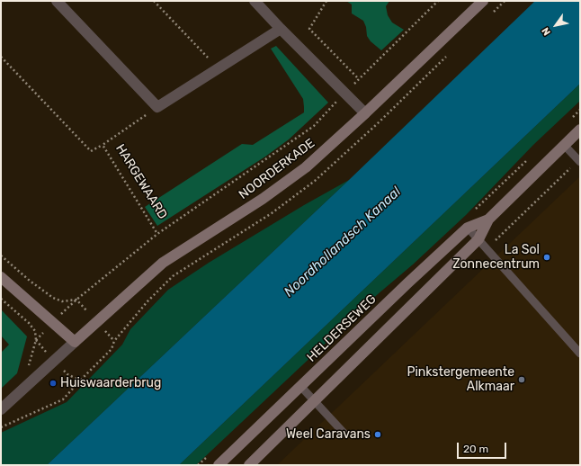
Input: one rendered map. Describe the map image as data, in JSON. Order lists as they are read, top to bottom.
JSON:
{
  "streets": {
    "main road": ["NOORDERKADE", "HELDERSEWEG"],
    "path": ["HARGEWAARD"]
  },
  "crossings": [
    ["NOORDERKADE", "HARGEWAARD"]
  ],
  "water": ["Noordhollandsch Kanaal"],
  "places": [
    "La Sol Zonnecentrum",
    "Pinkstergemeente Alkmaar",
    "Huiswaarderbrug",
    "Weel Caravans"
  ],
  "scale_bar": "20 m",
  "north": "bottom left"
}
